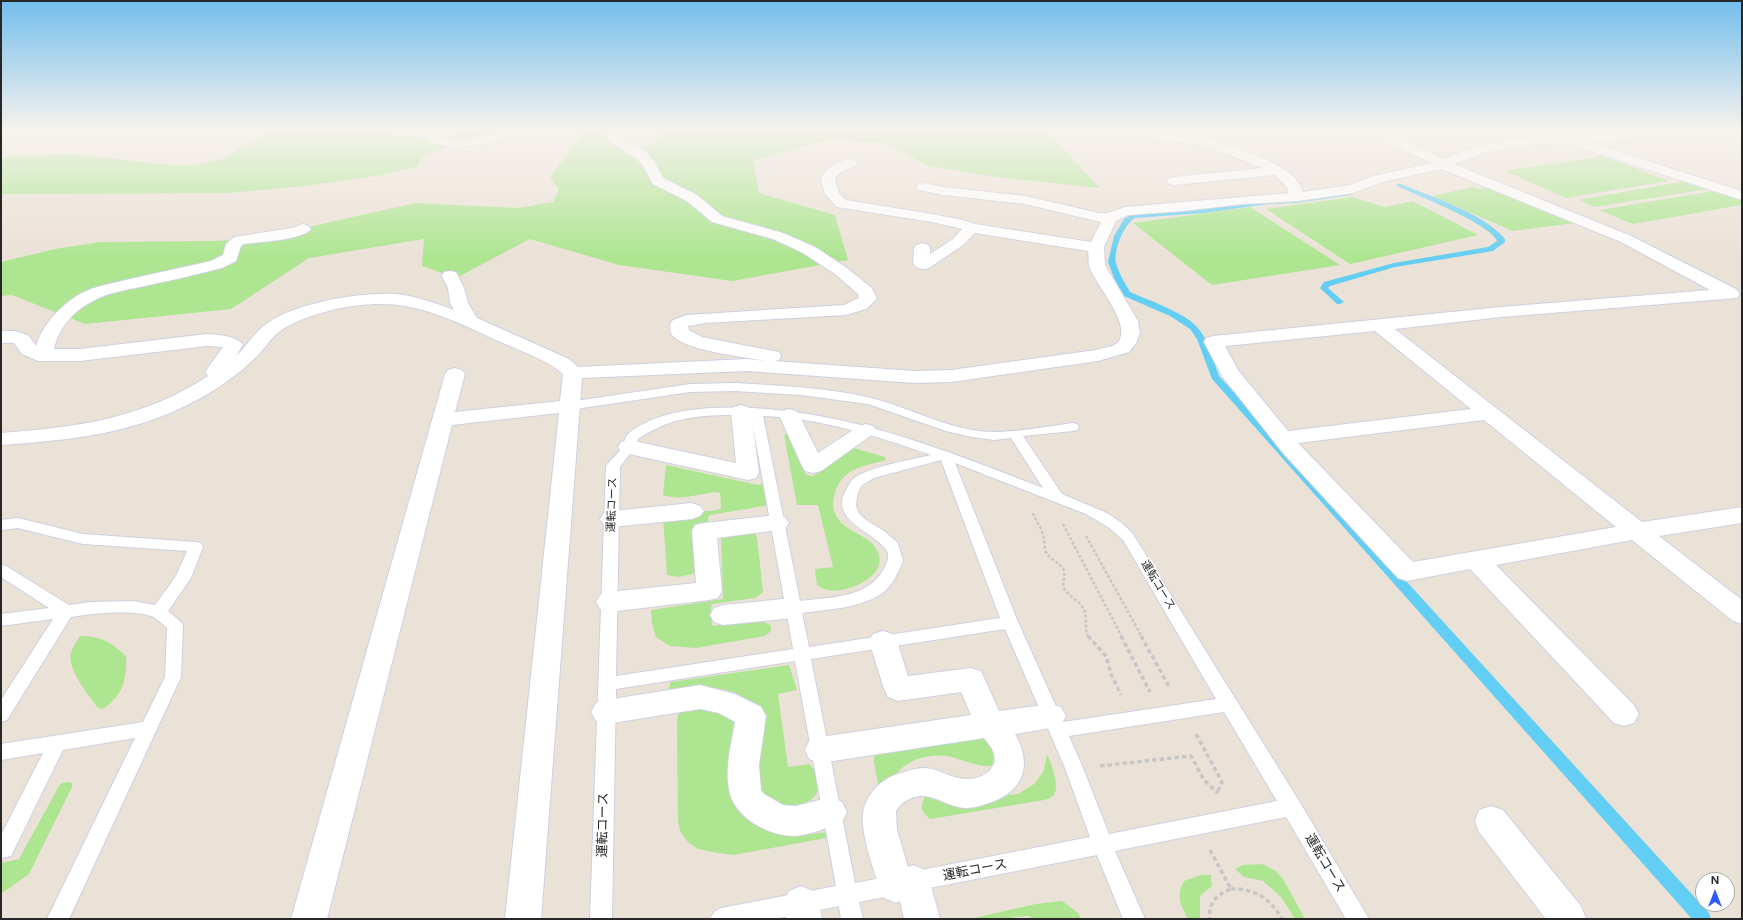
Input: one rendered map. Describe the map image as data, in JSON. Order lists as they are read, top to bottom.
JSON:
{
  "streets": {
    "lane": ["運転コース"]
  },
  "north": "top"
}
